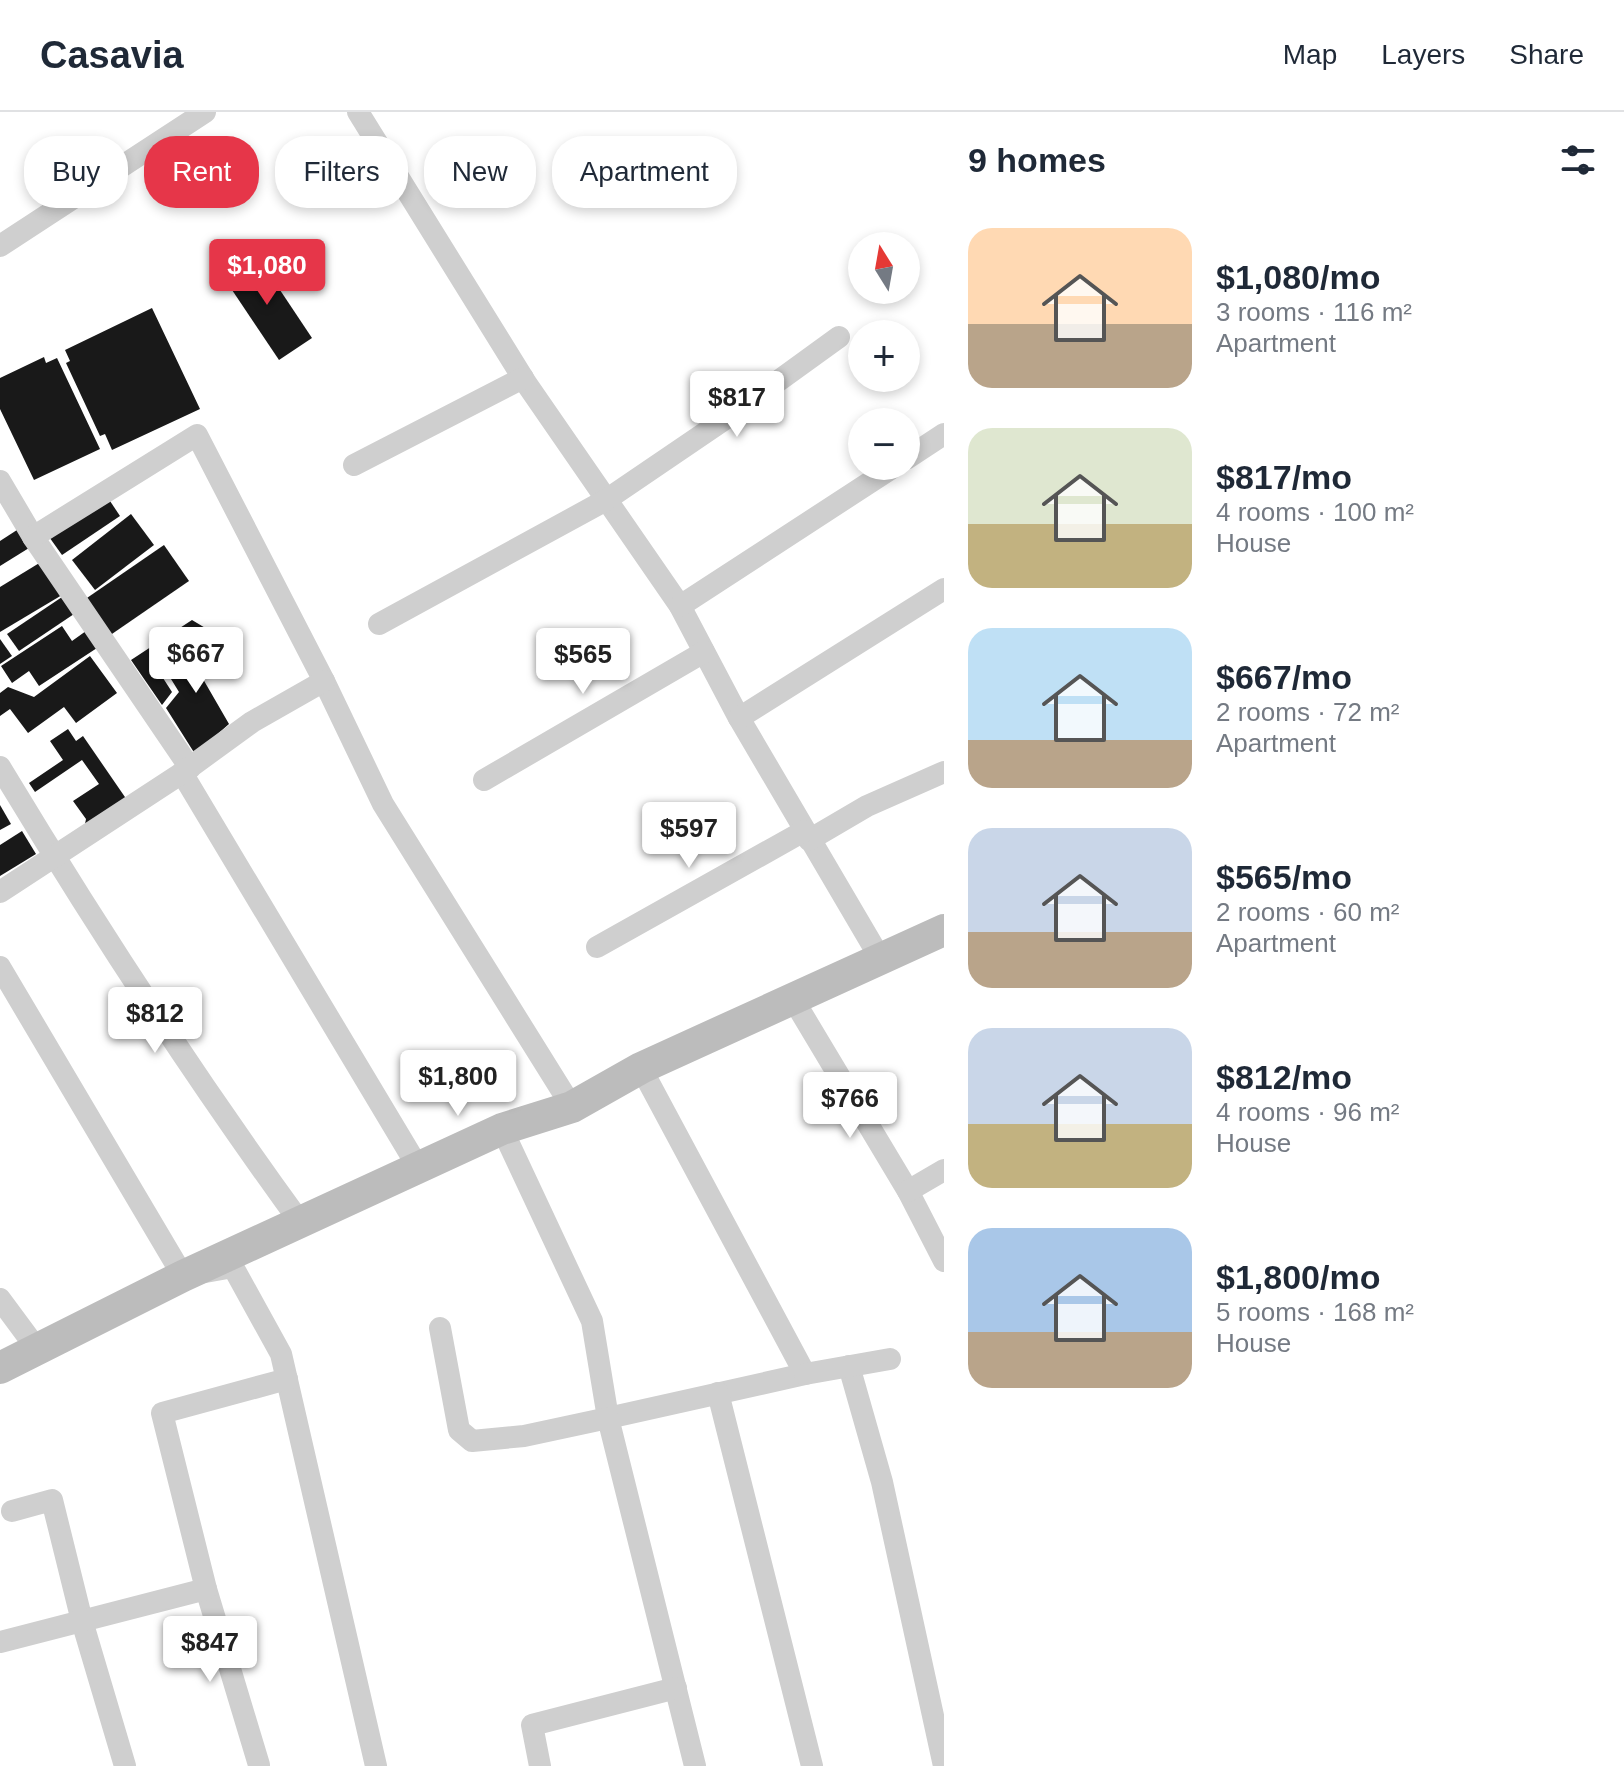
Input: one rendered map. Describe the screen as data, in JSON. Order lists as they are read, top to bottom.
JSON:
{
  "north": "top",
  "page": {
    "header": "Casavia",
    "nav": ["Map", "Layers", "Share"],
    "heading": "9 homes",
    "chip": [
      "Buy",
      "Rent",
      "Filters",
      "New",
      "Apartment"
    ],
    "list": [
      {
        "name": "$1,080/mo",
        "note": "3 rooms · 116 m² · Apartment"
      },
      {
        "name": "$817/mo",
        "note": "4 rooms · 100 m² · House"
      },
      {
        "name": "$667/mo",
        "note": "2 rooms · 72 m² · Apartment"
      },
      {
        "name": "$565/mo",
        "note": "2 rooms · 60 m² · Apartment"
      },
      {
        "name": "$812/mo",
        "note": "4 rooms · 96 m² · House"
      },
      {
        "name": "$1,800/mo",
        "note": "5 rooms · 168 m² · House"
      }
    ],
    "map_buttons": ["+", "−"],
    "price": [
      "$1,080",
      "$817",
      "$667",
      "$565",
      "$597",
      "$812",
      "$1,800",
      "$766",
      "$847"
    ]
  }
}
